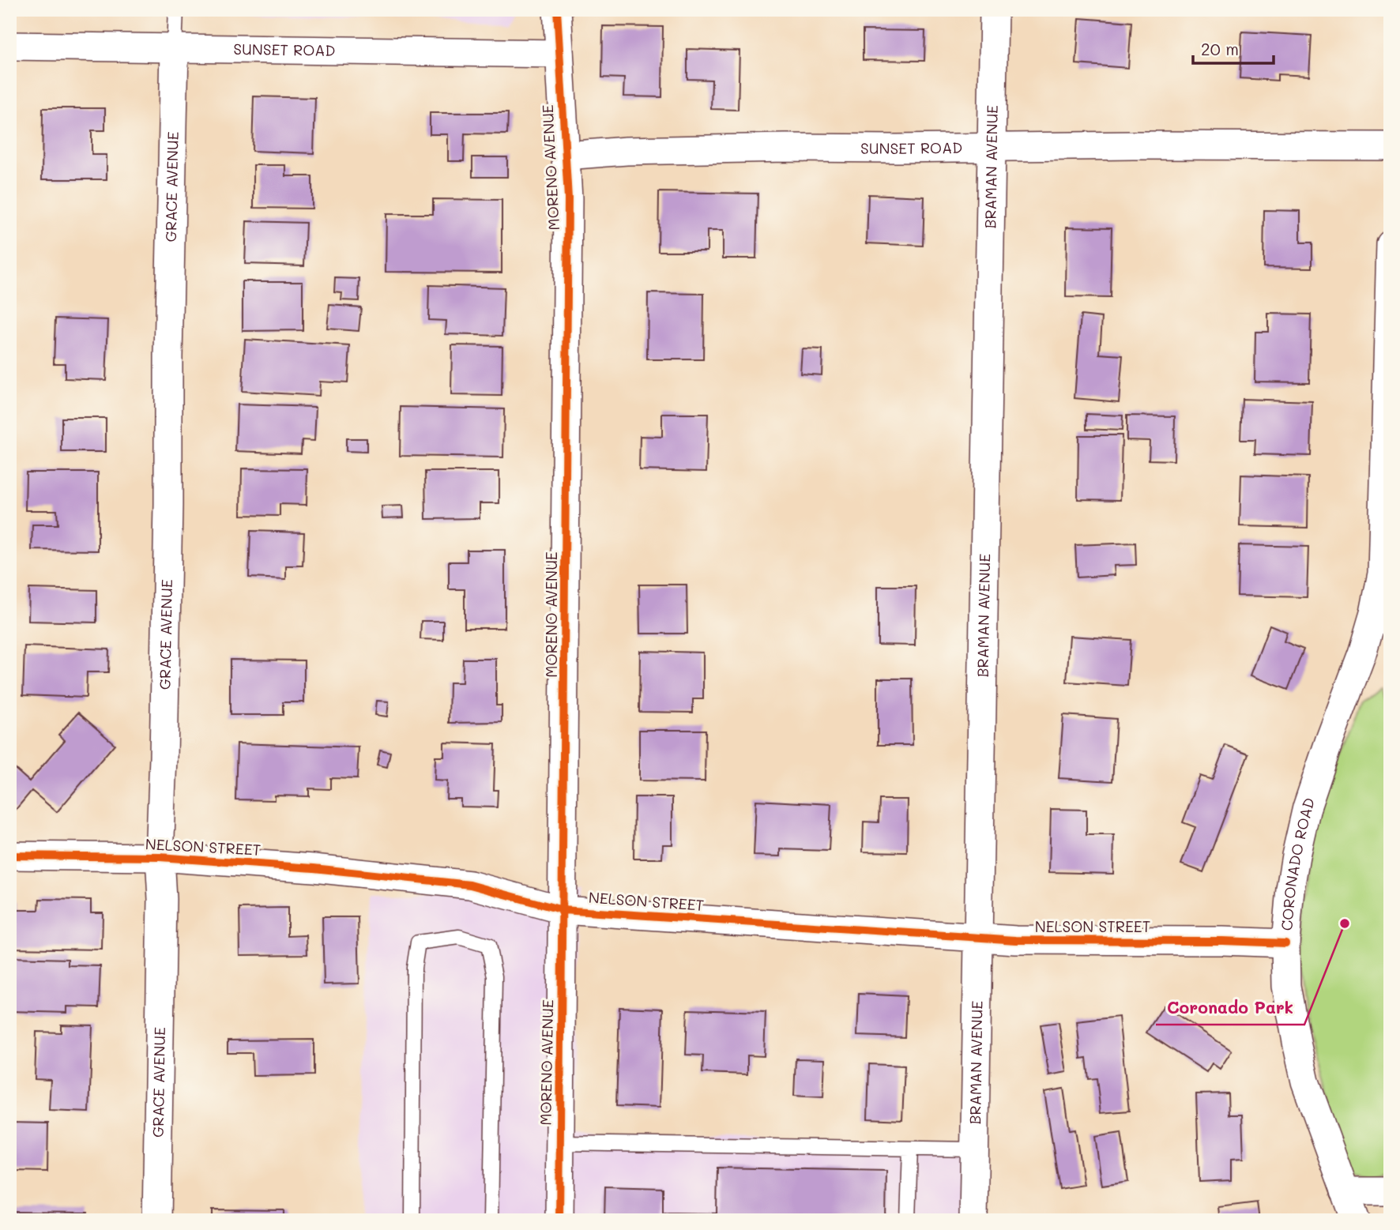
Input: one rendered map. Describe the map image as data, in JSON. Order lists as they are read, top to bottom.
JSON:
{
  "streets": {
    "street": [
      "SUNSET ROAD",
      "MORENO AVENUE",
      "BRAMAN AVENUE",
      "GRACE AVENUE",
      "NELSON STREET",
      "CORONADO ROAD"
    ]
  },
  "crossings": [
    ["SUNSET ROAD", "MORENO AVENUE"],
    ["SUNSET ROAD", "BRAMAN AVENUE"],
    ["SUNSET ROAD", "GRACE AVENUE"],
    ["MORENO AVENUE", "NELSON STREET"],
    ["BRAMAN AVENUE", "NELSON STREET"],
    ["GRACE AVENUE", "NELSON STREET"],
    ["NELSON STREET", "CORONADO ROAD"]
  ],
  "places": ["Coronado Park"],
  "scale_bar": "20 m"
}
